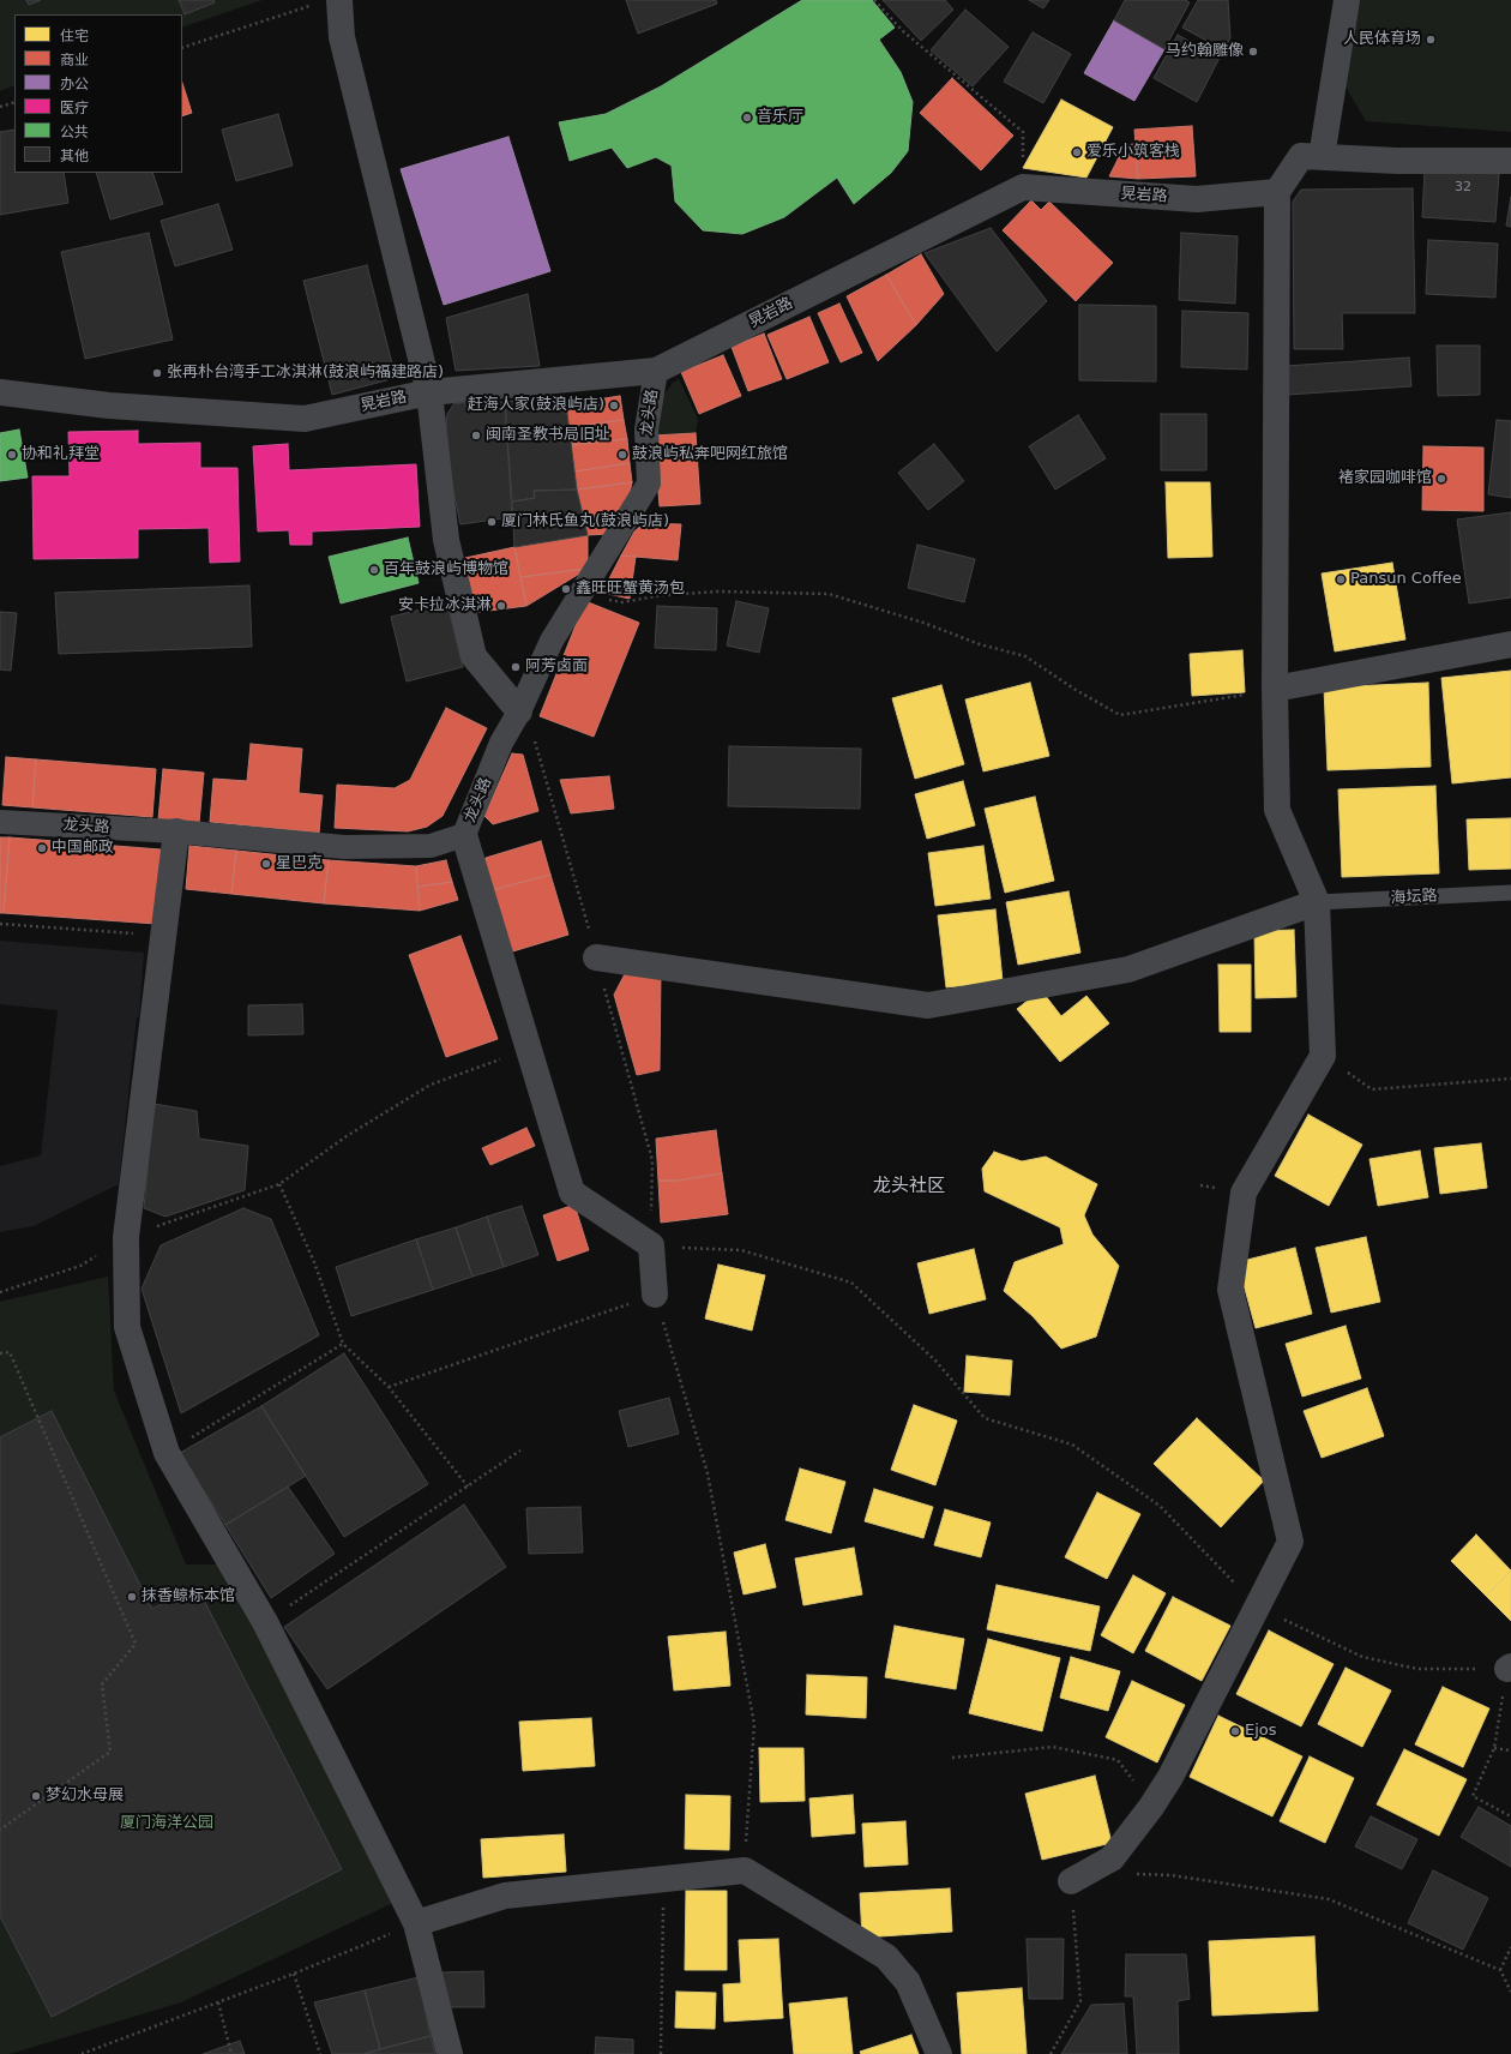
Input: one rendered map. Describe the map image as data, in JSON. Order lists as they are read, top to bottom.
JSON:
{
  "streets": {
    "street": ["晃岩路", "龙头路"],
    "lane": ["海坛路"]
  },
  "crossings": [
    ["晃岩路", "龙头路"]
  ],
  "districts": ["龙头社区"],
  "parks": ["厦门海洋公园"],
  "places": [
    "人民体育场",
    "马约翰雕像",
    "音乐厅",
    "爱乐小筑客栈",
    "张再朴台湾手工冰淇淋(鼓浪屿福建路店)",
    "赶海人家(鼓浪屿店)",
    "闽南圣教书局旧址",
    "协和礼拜堂",
    "鼓浪屿私奔吧网红旅馆",
    "褚家园咖啡馆",
    "厦门林氏鱼丸(鼓浪屿店)",
    "百年鼓浪屿博物馆",
    "Pansun Coffee",
    "鑫旺旺蟹黄汤包",
    "安卡拉冰淇淋",
    "阿芳卤面",
    "中国邮政",
    "星巴克",
    "抹香鲸标本馆",
    "Ejos",
    "梦幻水母展"
  ],
  "house_numbers": ["32"],
  "legend": [
    "住宅",
    "商业",
    "办公",
    "医疗",
    "公共",
    "其他"
  ]
}
